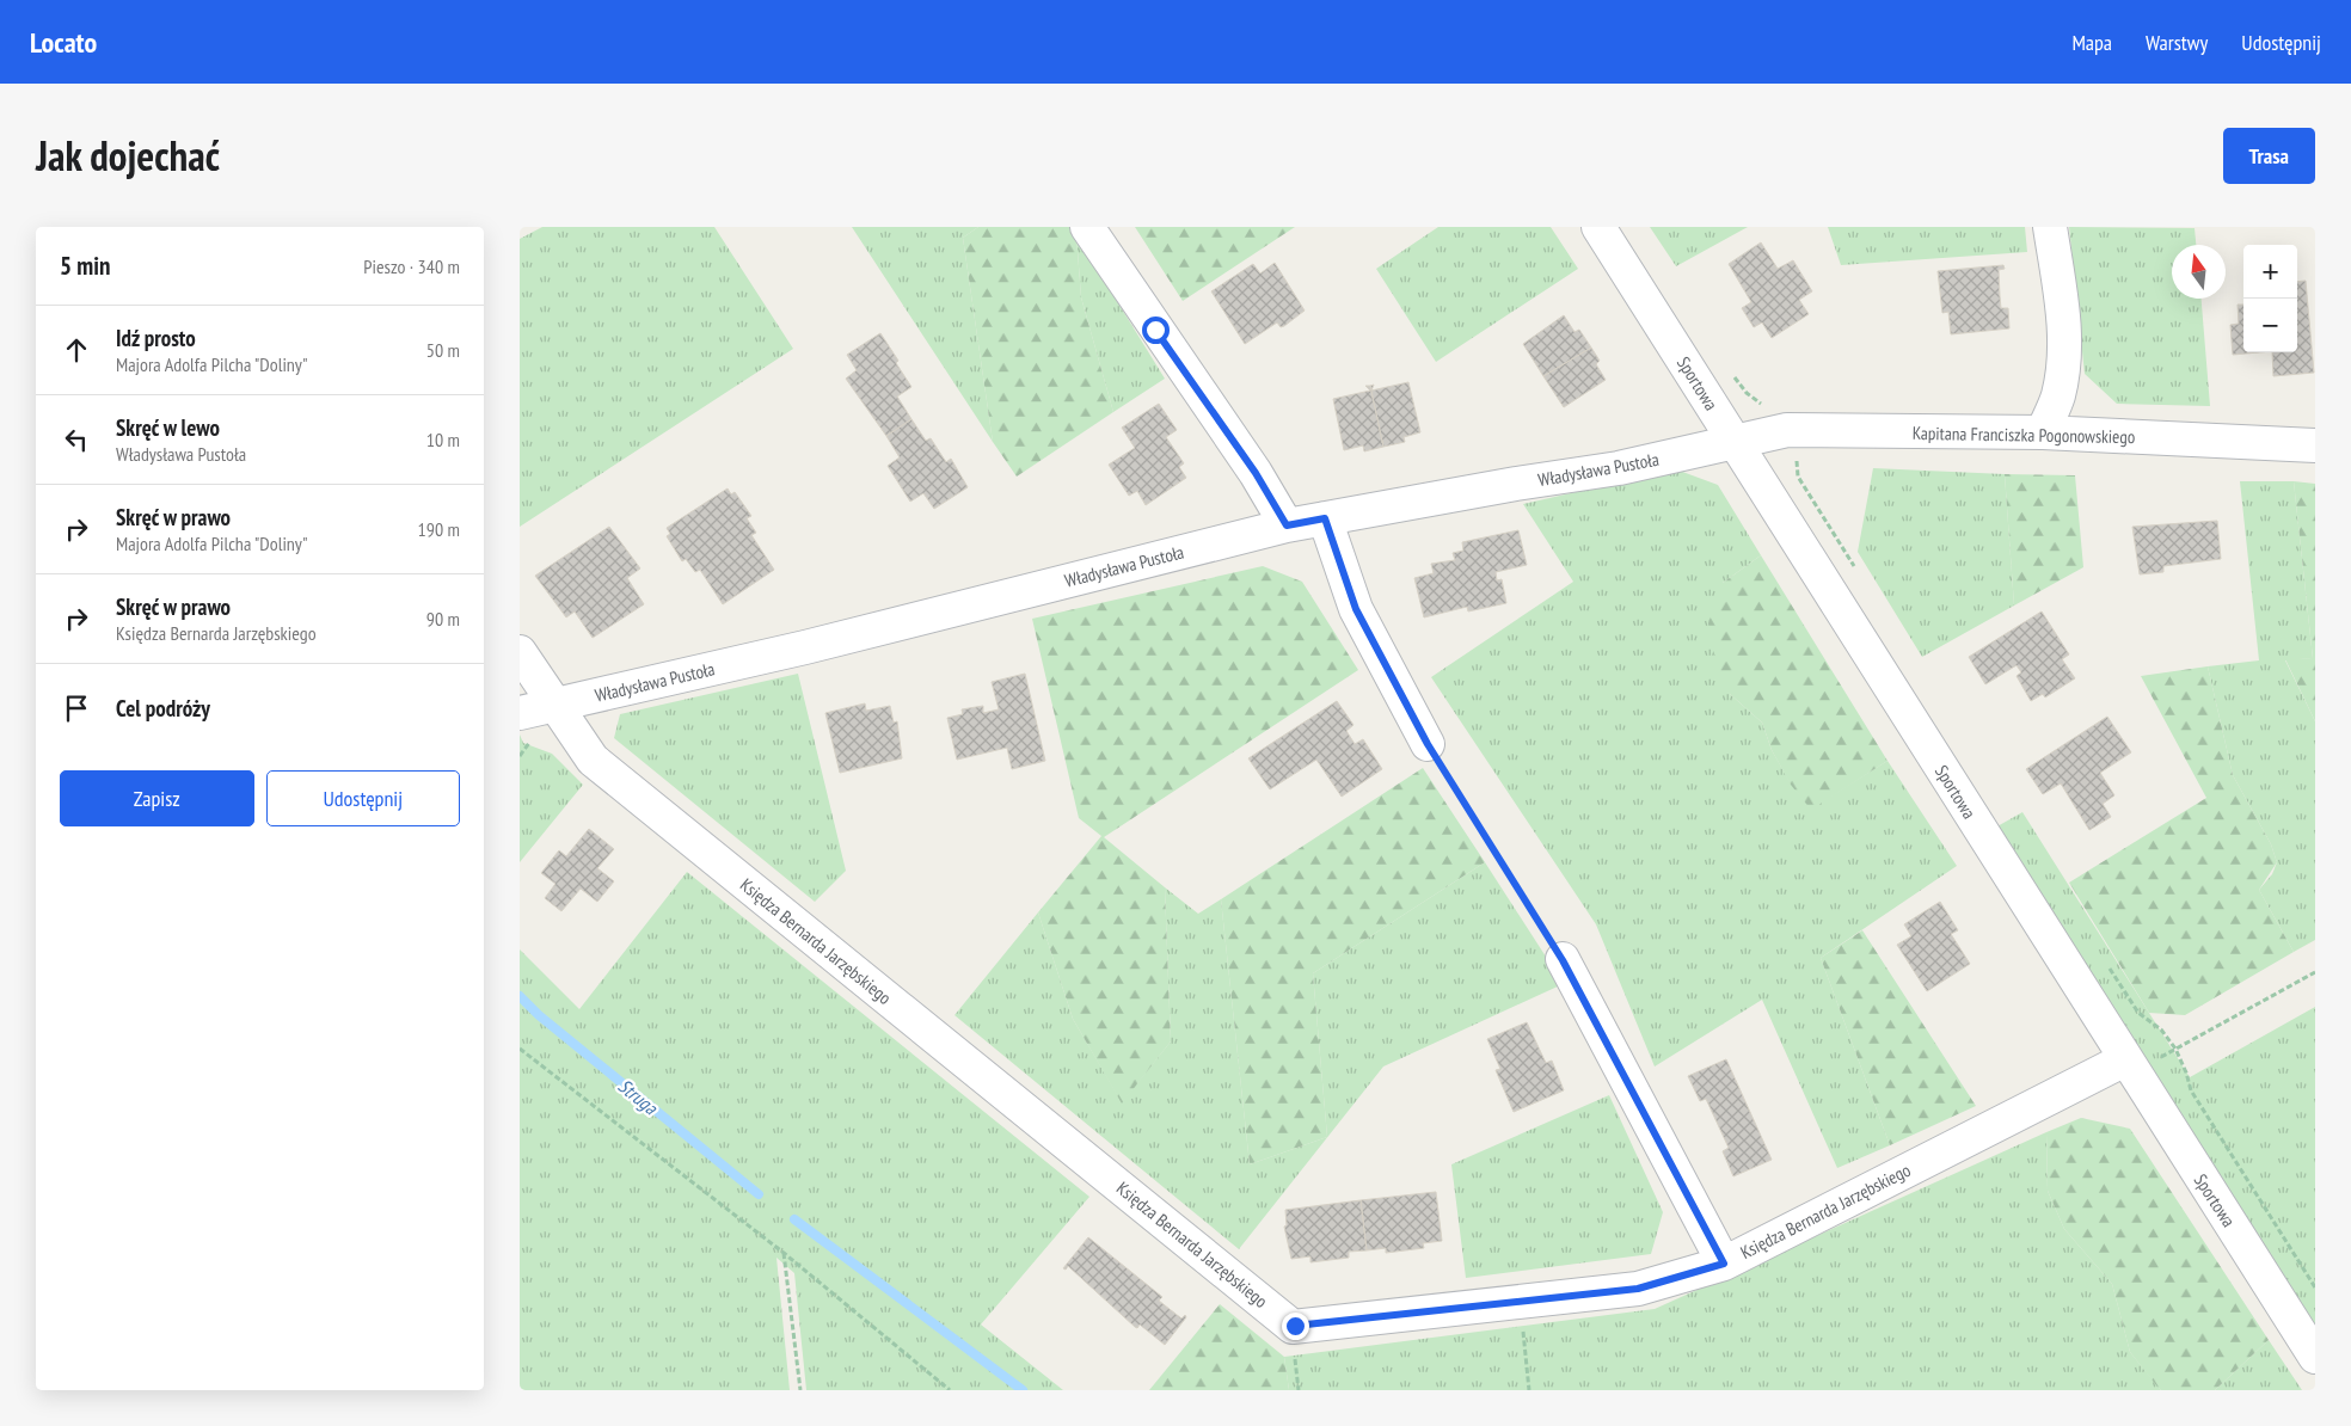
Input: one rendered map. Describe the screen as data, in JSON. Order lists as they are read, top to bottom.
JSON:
{
  "streets": {
    "street": [
      "Sportowa",
      "Kapitana Franciszka Pogonowskiego",
      "Władysława Pustoła",
      "Księdza Bernarda Jarzębskiego"
    ]
  },
  "crossings": [
    ["Sportowa", "Kapitana Franciszka Pogonowskiego"],
    ["Sportowa", "Władysława Pustoła"],
    ["Sportowa", "Księdza Bernarda Jarzębskiego"],
    ["Kapitana Franciszka Pogonowskiego", "Władysława Pustoła"],
    ["Władysława Pustoła", "Księdza Bernarda Jarzębskiego"]
  ],
  "water": ["Struga"],
  "north": "top",
  "page": {
    "header": "Locato",
    "nav": ["Mapa", "Warstwy", "Udostępnij"],
    "title": "Jak dojechać",
    "buttons": [
      "Trasa",
      ["Zapisz", "Udostępnij"]
    ],
    "heading": ["5 min", "Pieszo · 340 m"],
    "map_buttons": ["+", "−"],
    "list": [
      ["Idź prosto", "Majora Adolfa Pilcha \"Doliny\"", "50 m"],
      ["Skręć w lewo", "Władysława Pustoła", "10 m"],
      ["Skręć w prawo", "Majora Adolfa Pilcha \"Doliny\"", "190 m"],
      ["Skręć w prawo", "Księdza Bernarda Jarzębskiego", "90 m"],
      "Cel podróży"
    ]
  }
}
